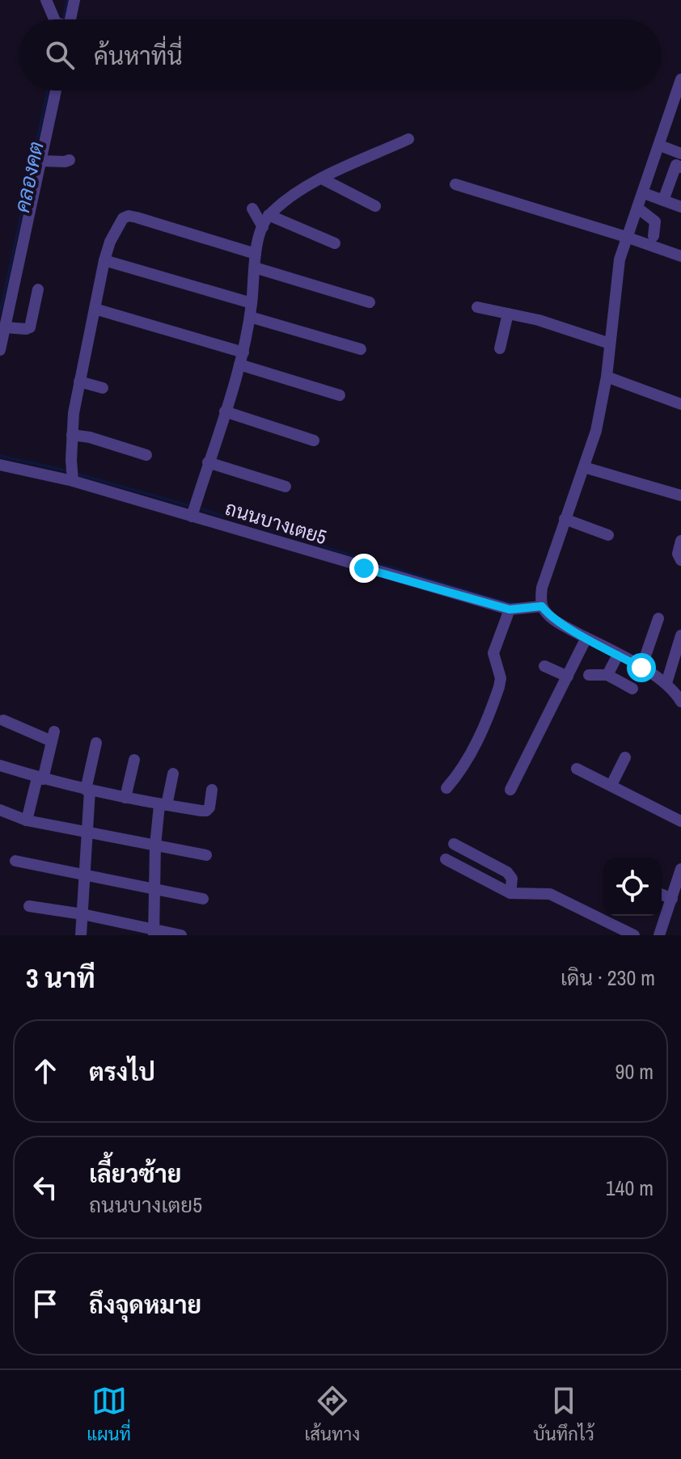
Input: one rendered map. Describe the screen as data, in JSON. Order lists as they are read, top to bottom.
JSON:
{
  "streets": {
    "street": ["ถนนบางเตย5"]
  },
  "water": ["คลองคต"],
  "page": {
    "search": "ค้นหาที่นี่",
    "heading": ["3 นาที", "เดิน · 230 m"],
    "list": [
      ["ตรงไป", "90 m"],
      ["เลี้ยวซ้าย", "ถนนบางเตย5", "140 m"],
      "ถึงจุดหมาย"
    ],
    "nav": ["แผนที่", "เส้นทาง", "บันทึกไว้"]
  }
}
